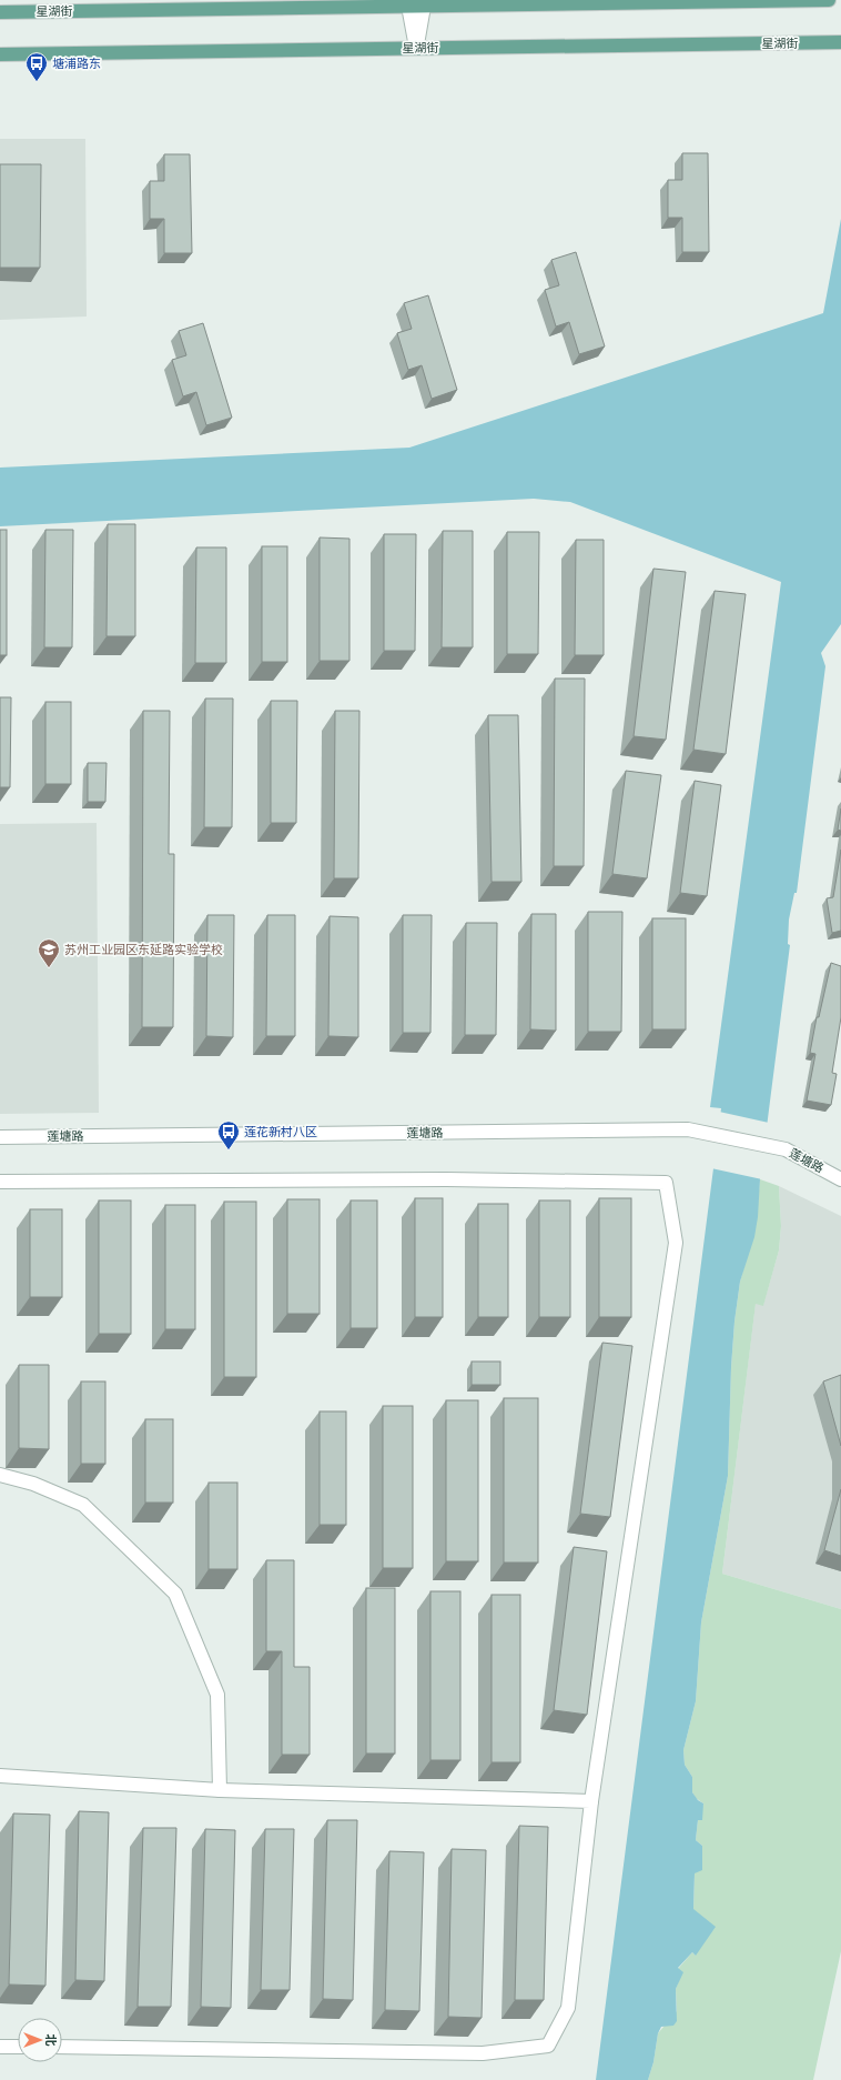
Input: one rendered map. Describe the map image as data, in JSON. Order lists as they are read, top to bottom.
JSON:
{
  "streets": {
    "main road": ["星湖街"],
    "street": ["莲塘路"]
  },
  "places": {
    "bus stop": ["塘浦路东", "莲花新村八区"],
    "school or university": ["苏州工业园区东延路实验学校"]
  },
  "north": "right"
}
